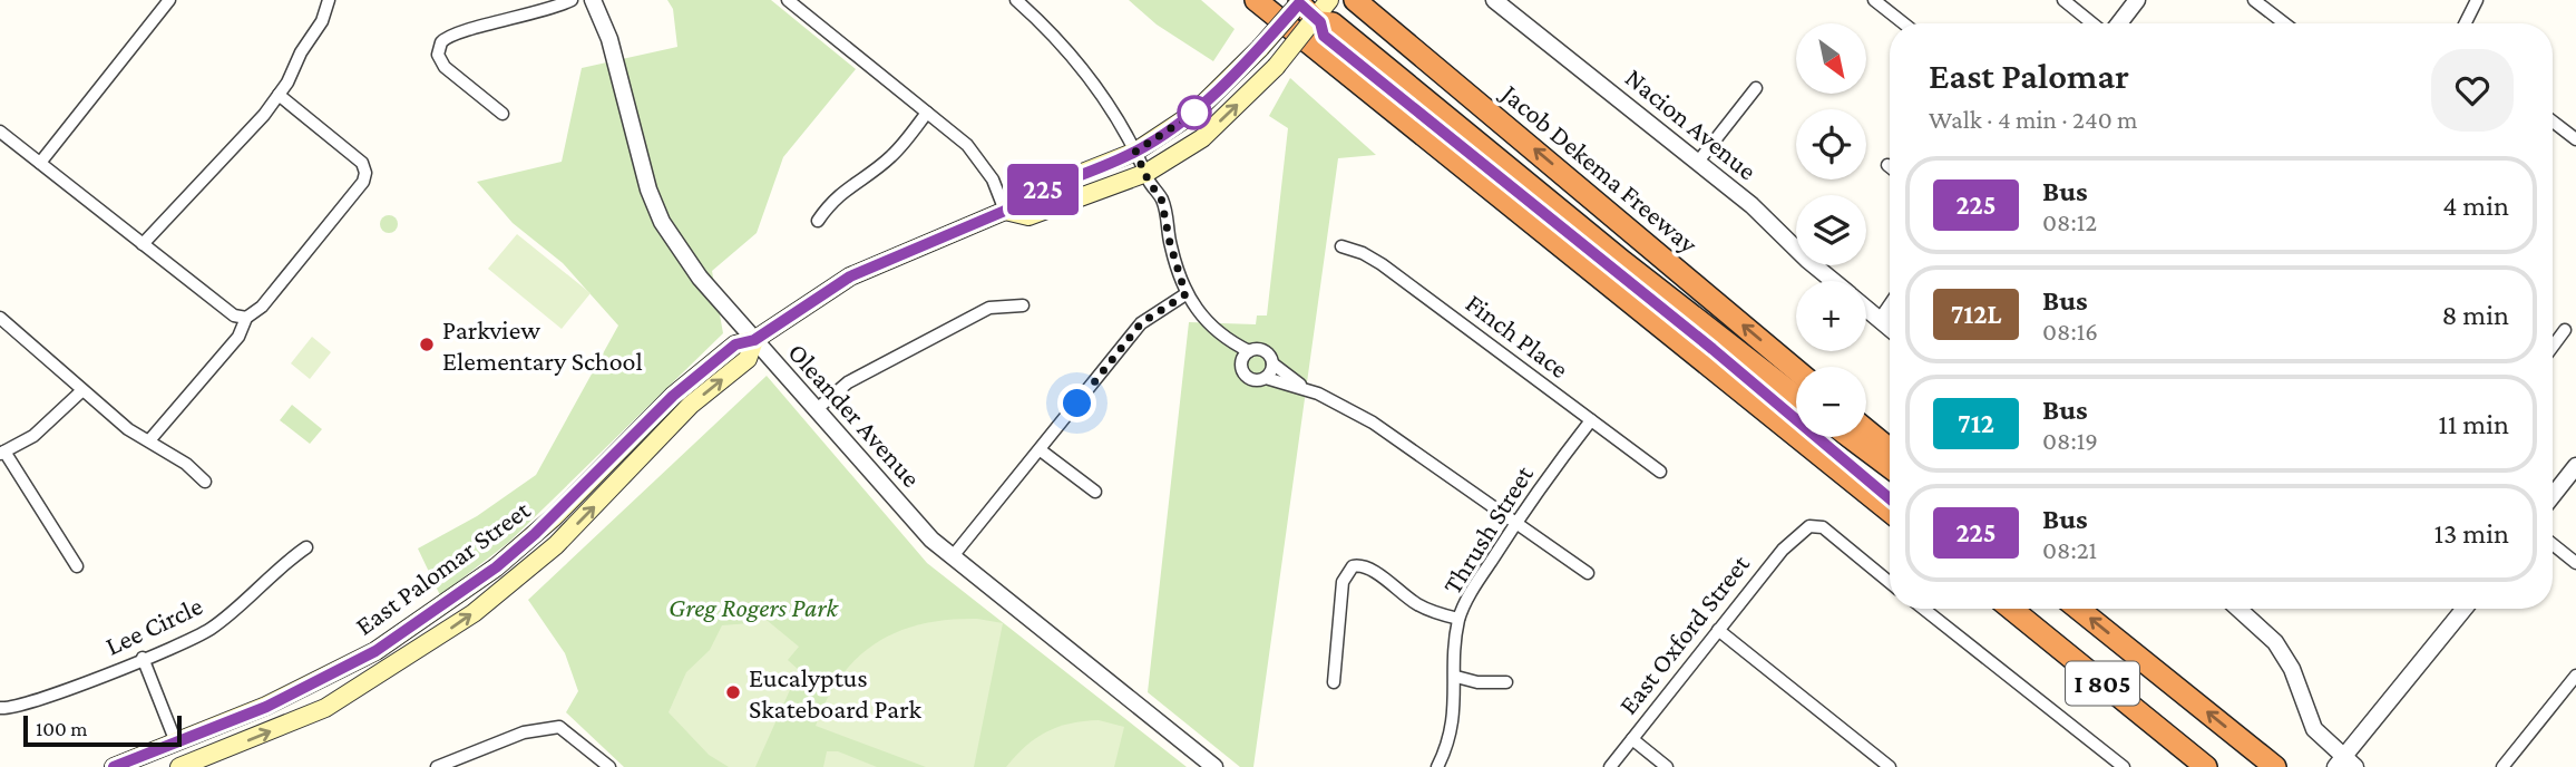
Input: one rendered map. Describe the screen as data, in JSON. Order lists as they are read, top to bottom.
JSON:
{
  "streets": {
    "highway": ["Jacob Dekema Freeway", "I 805"],
    "main road": ["East Palomar Street"],
    "street": [
      "Nacion Avenue",
      "Finch Place",
      "Oleander Avenue",
      "Thrush Street",
      "Lee Circle",
      "East Oxford Street"
    ]
  },
  "crossings": [
    ["Finch Place", "Thrush Street"],
    ["Oleander Avenue", "East Palomar Street"]
  ],
  "parks": ["Greg Rogers Park"],
  "places": ["Parkview Elementary School", "Eucalyptus Skateboard Park"],
  "lines": ["bus line 225"],
  "scale_bar": "100 m",
  "north": "bottom right",
  "page": {
    "on_map": "225",
    "map_buttons": ["+", "−"],
    "heading": ["East Palomar", "Walk · 4 min · 240 m"],
    "list": [
      {
        "mark": "225",
        "name": "Bus",
        "note": "08:12",
        "value": "4 min"
      },
      {
        "mark": "712L",
        "name": "Bus",
        "note": "08:16",
        "value": "8 min"
      },
      {
        "mark": "712",
        "name": "Bus",
        "note": "08:19",
        "value": "11 min"
      },
      {
        "mark": "225",
        "name": "Bus",
        "note": "08:21",
        "value": "13 min"
      }
    ],
    "scale": "100 m"
  }
}
